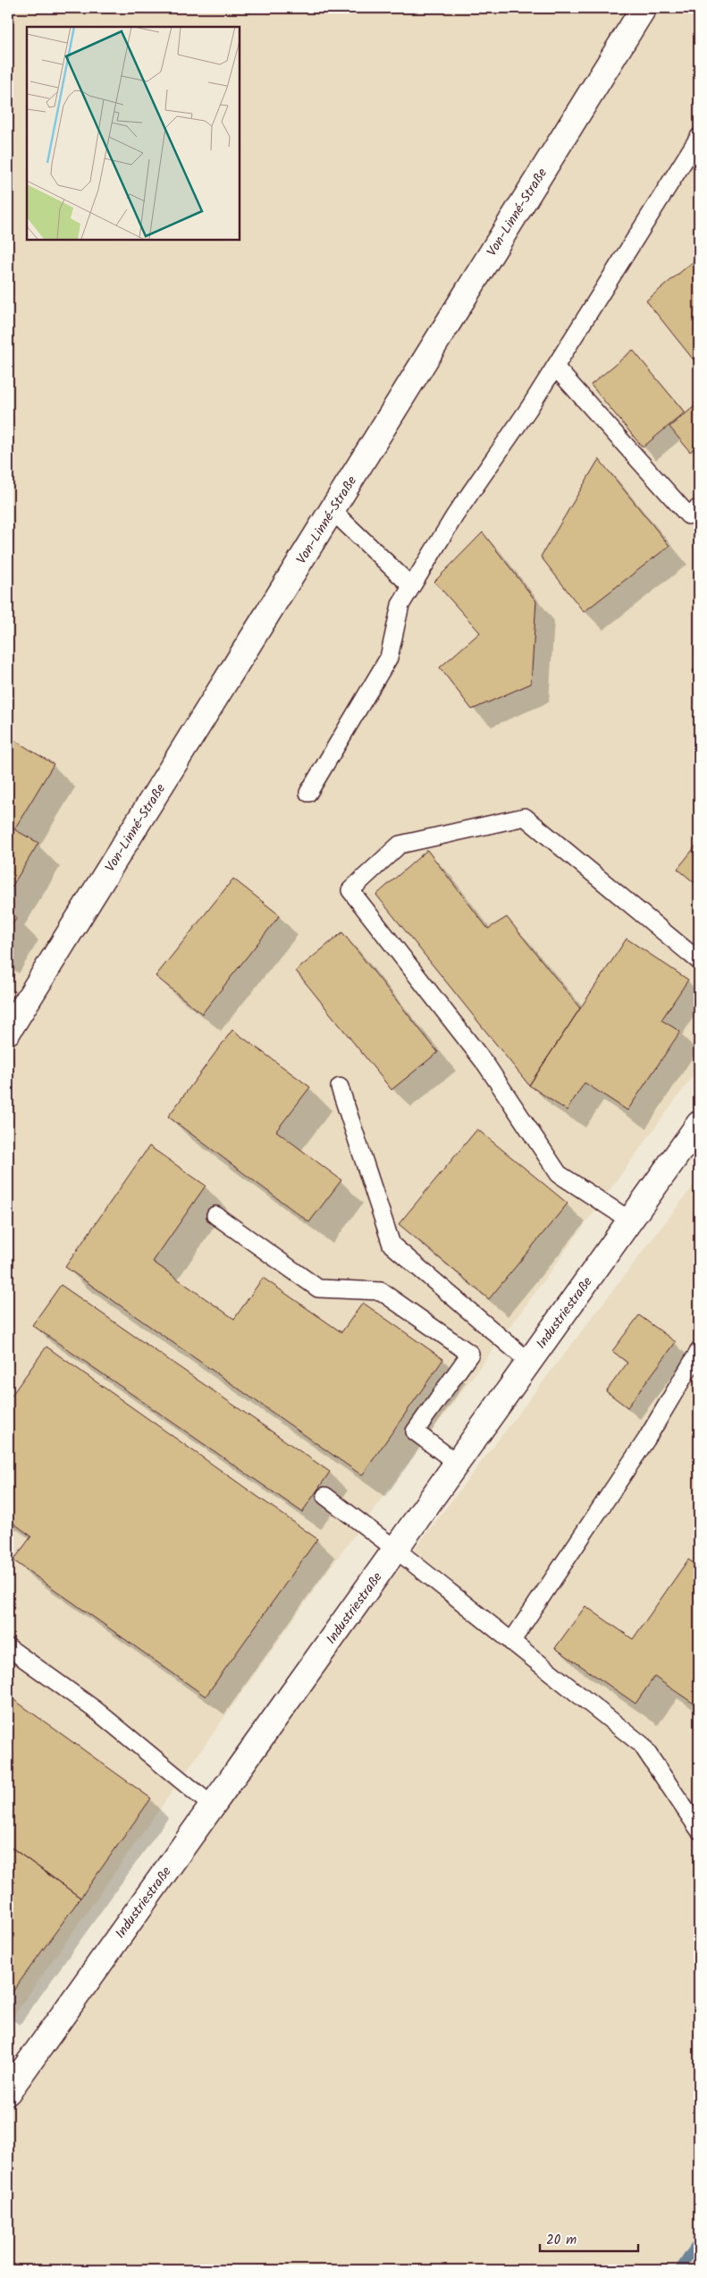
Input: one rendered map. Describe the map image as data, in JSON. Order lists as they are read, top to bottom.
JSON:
{
  "streets": {
    "street": ["Von-Linné-Straße", "Industriestraße"]
  },
  "scale_bar": "20 m"
}
